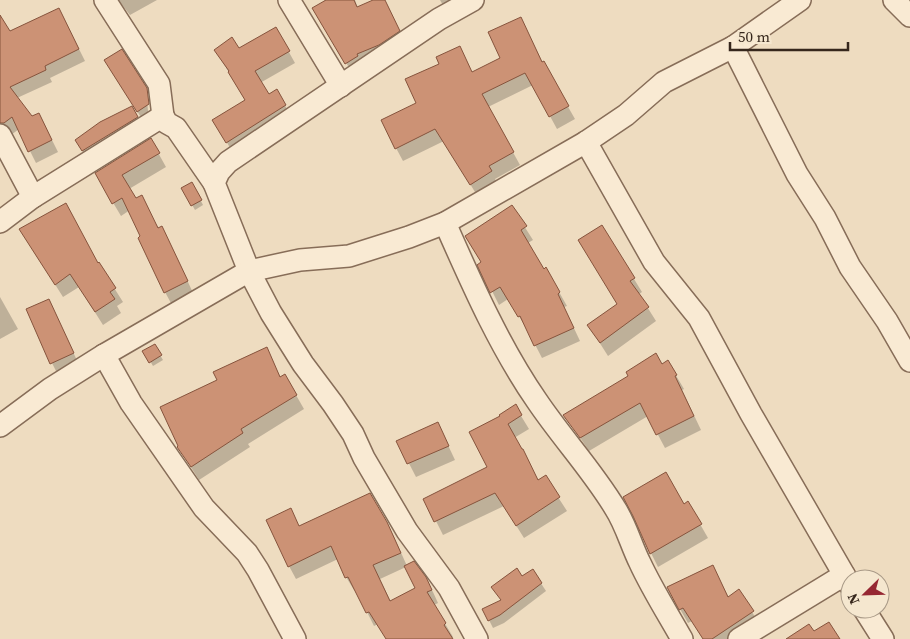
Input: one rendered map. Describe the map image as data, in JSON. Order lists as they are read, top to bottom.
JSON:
{
  "scale_bar": "50 m",
  "north": "bottom left"
}
